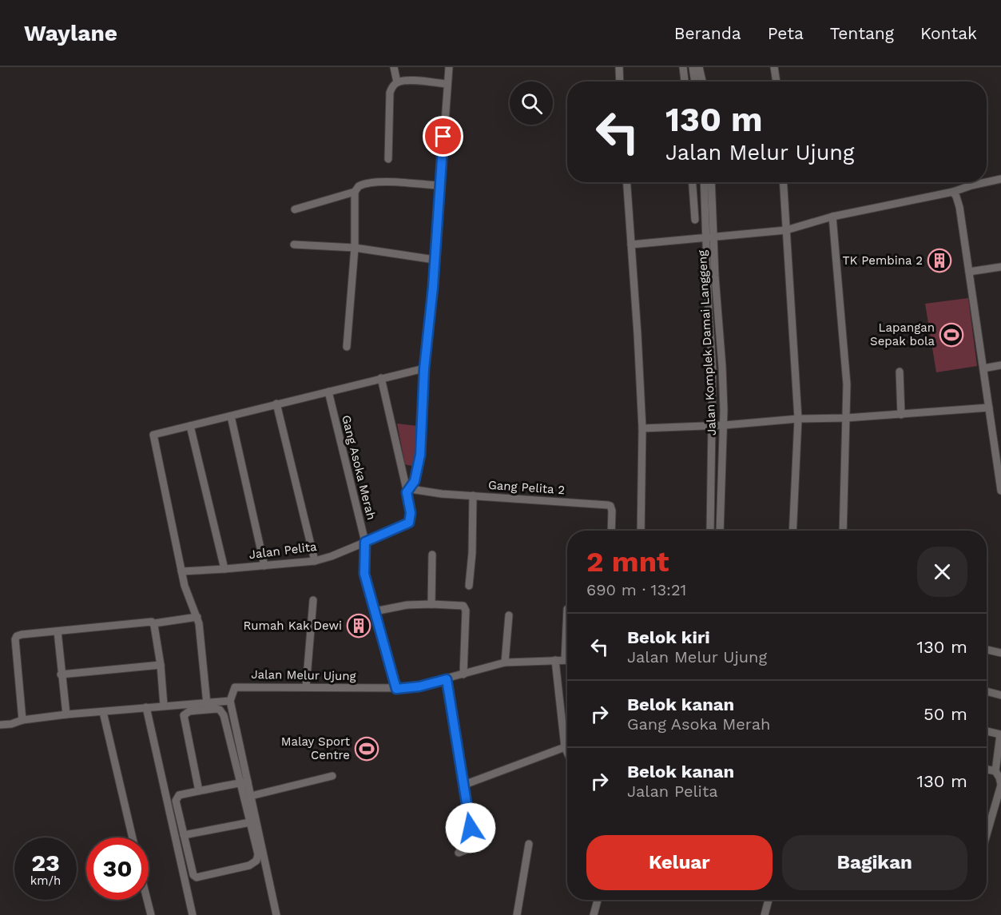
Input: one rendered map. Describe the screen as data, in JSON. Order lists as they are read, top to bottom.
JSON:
{
  "streets": {
    "street": [
      "Jalan Komplek Damai Langgeng",
      "Gang Asoka Merah",
      "Gang Pelita 2",
      "Jalan Pelita",
      "Jalan Melur Ujung"
    ]
  },
  "crossings": [
    ["Gang Asoka Merah", "Jalan Pelita"],
    ["Gang Asoka Merah", "Jalan Melur Ujung"],
    ["Gang Pelita 2", "Jalan Pelita"]
  ],
  "places": {
    "building": ["TK Pembina 2", "Rumah Kak Dewi"],
    "sports": ["Lapangan Sepak bola", "Malay Sport Centre"]
  },
  "page": {
    "header": "Waylane",
    "nav": [
      "Beranda",
      "Peta",
      "Tentang",
      "Kontak"
    ],
    "turn": ["130 m", "Jalan Melur Ujung"],
    "heading": ["2 mnt", "690 m · 13:21"],
    "list": [
      {
        "name": "Belok kiri",
        "note": "Jalan Melur Ujung",
        "value": "130 m"
      },
      {
        "name": "Belok kanan",
        "note": "Gang Asoka Merah",
        "value": "50 m"
      },
      {
        "name": "Belok kanan",
        "note": "Jalan Pelita",
        "value": "130 m"
      }
    ],
    "buttons": ["Keluar", "Bagikan"],
    "speed": "23 km/h",
    "limit": "30"
  }
}
